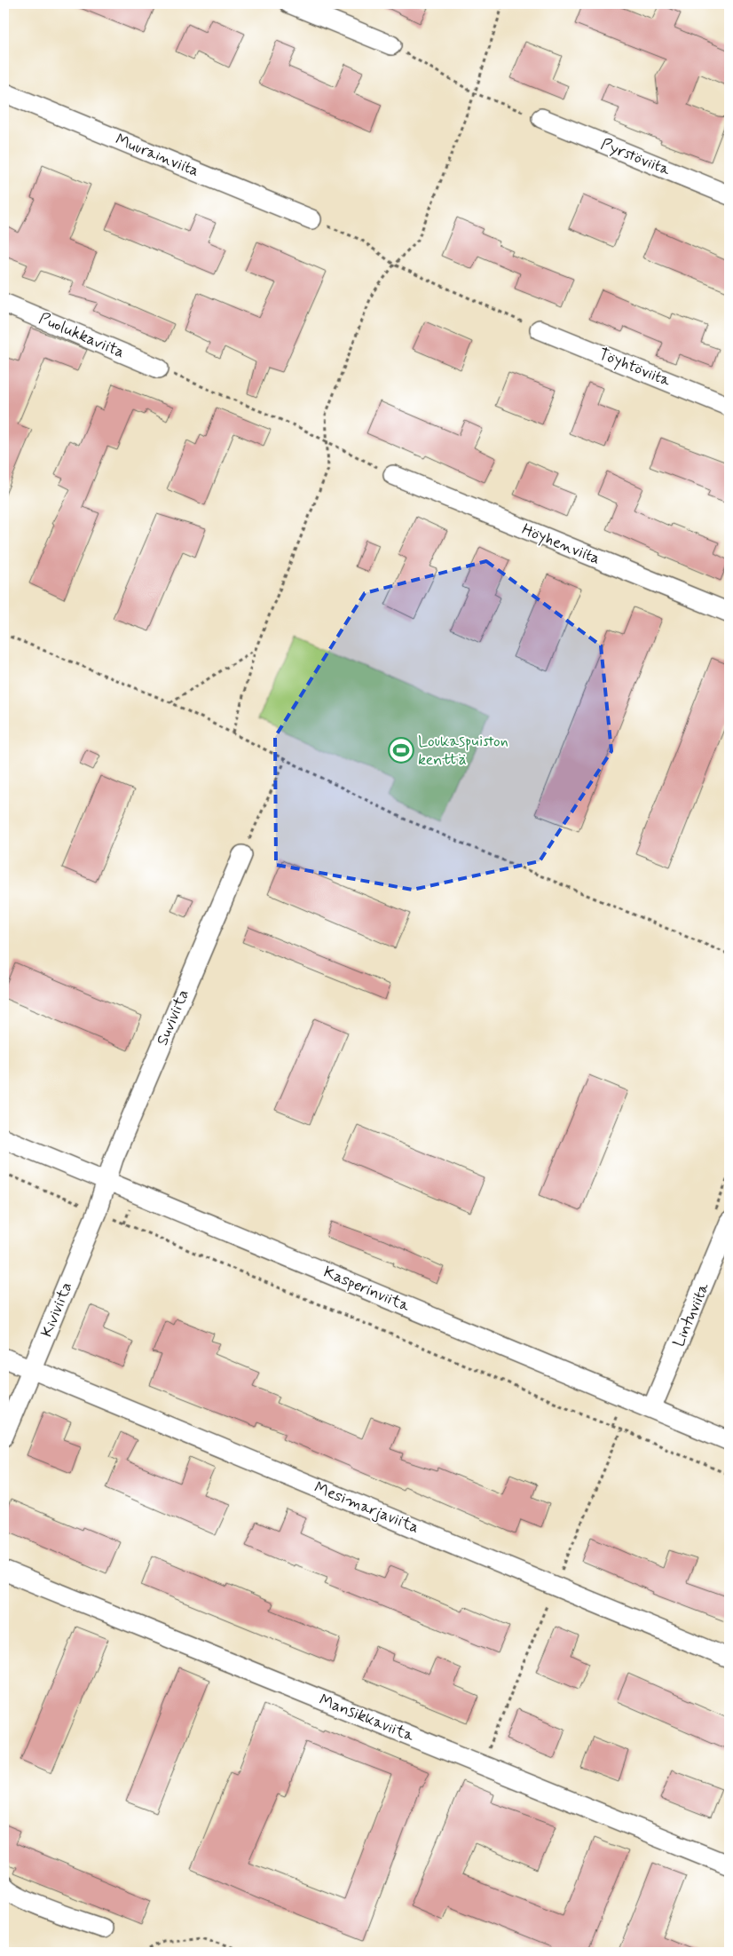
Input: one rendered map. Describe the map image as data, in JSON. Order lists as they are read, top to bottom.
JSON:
{
  "streets": {
    "street": [
      "Muurainviita",
      "Pyrstöviita",
      "Puolukkaviita",
      "Töyhtöviita",
      "Höyhenviita",
      "Suviviita",
      "Kasperinviita",
      "Kiviviita",
      "Lintuviita",
      "Mesimarjaviita",
      "Mansikkaviita"
    ]
  },
  "crossings": [
    ["Suviviita", "Kasperinviita"],
    ["Suviviita", "Kiviviita"],
    ["Kasperinviita", "Kiviviita"],
    ["Kasperinviita", "Lintuviita"],
    ["Kiviviita", "Mesimarjaviita"]
  ],
  "places": {
    "sports": ["Loukaspuiston kenttä"]
  }
}
